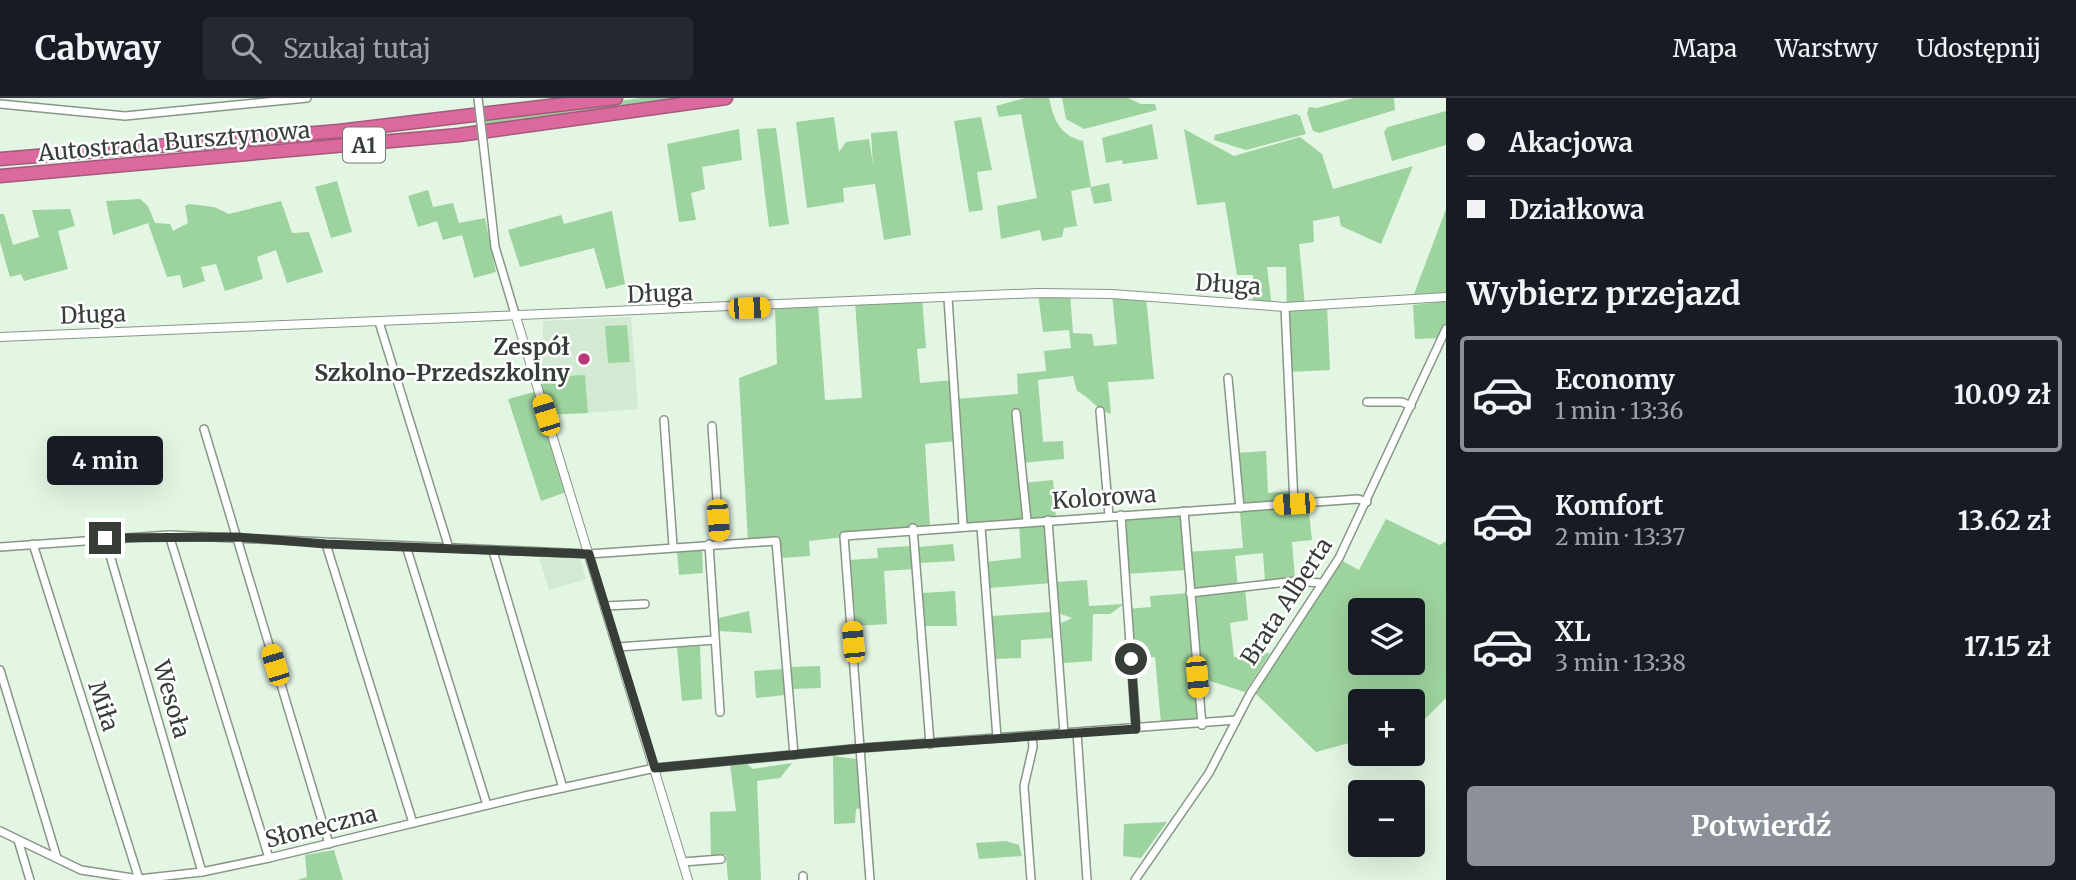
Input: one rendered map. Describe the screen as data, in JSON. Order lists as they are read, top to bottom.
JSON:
{
  "streets": {
    "highway": ["Autostrada Bursztynowa", "A1"],
    "street": [
      "Długa",
      "Kolorowa",
      "Brata Alberta",
      "Wesoła",
      "Miła",
      "Słoneczna"
    ]
  },
  "crossings": [
    ["Kolorowa", "Brata Alberta"],
    ["Kolorowa", "Słoneczna"],
    ["Brata Alberta", "Słoneczna"],
    ["Wesoła", "Słoneczna"],
    ["Miła", "Słoneczna"]
  ],
  "places": ["Zespół Szkolno-Przedszkolny"],
  "page": {
    "header": "Cabway",
    "search": "Szukaj tutaj",
    "nav": ["Mapa", "Warstwy", "Udostępnij"],
    "banner": ["Akacjowa", "Działkowa"],
    "heading": "Wybierz przejazd",
    "list": [
      {
        "name": "Economy",
        "note": "1 min · 13:36",
        "value": "10.09 zł"
      },
      {
        "name": "Komfort",
        "note": "2 min · 13:37",
        "value": "13.62 zł"
      },
      {
        "name": "XL",
        "note": "3 min · 13:38",
        "value": "17.15 zł"
      }
    ],
    "bubble": "4 min",
    "map_buttons": ["+", "−"],
    "buttons": "Potwierdź"
  }
}
